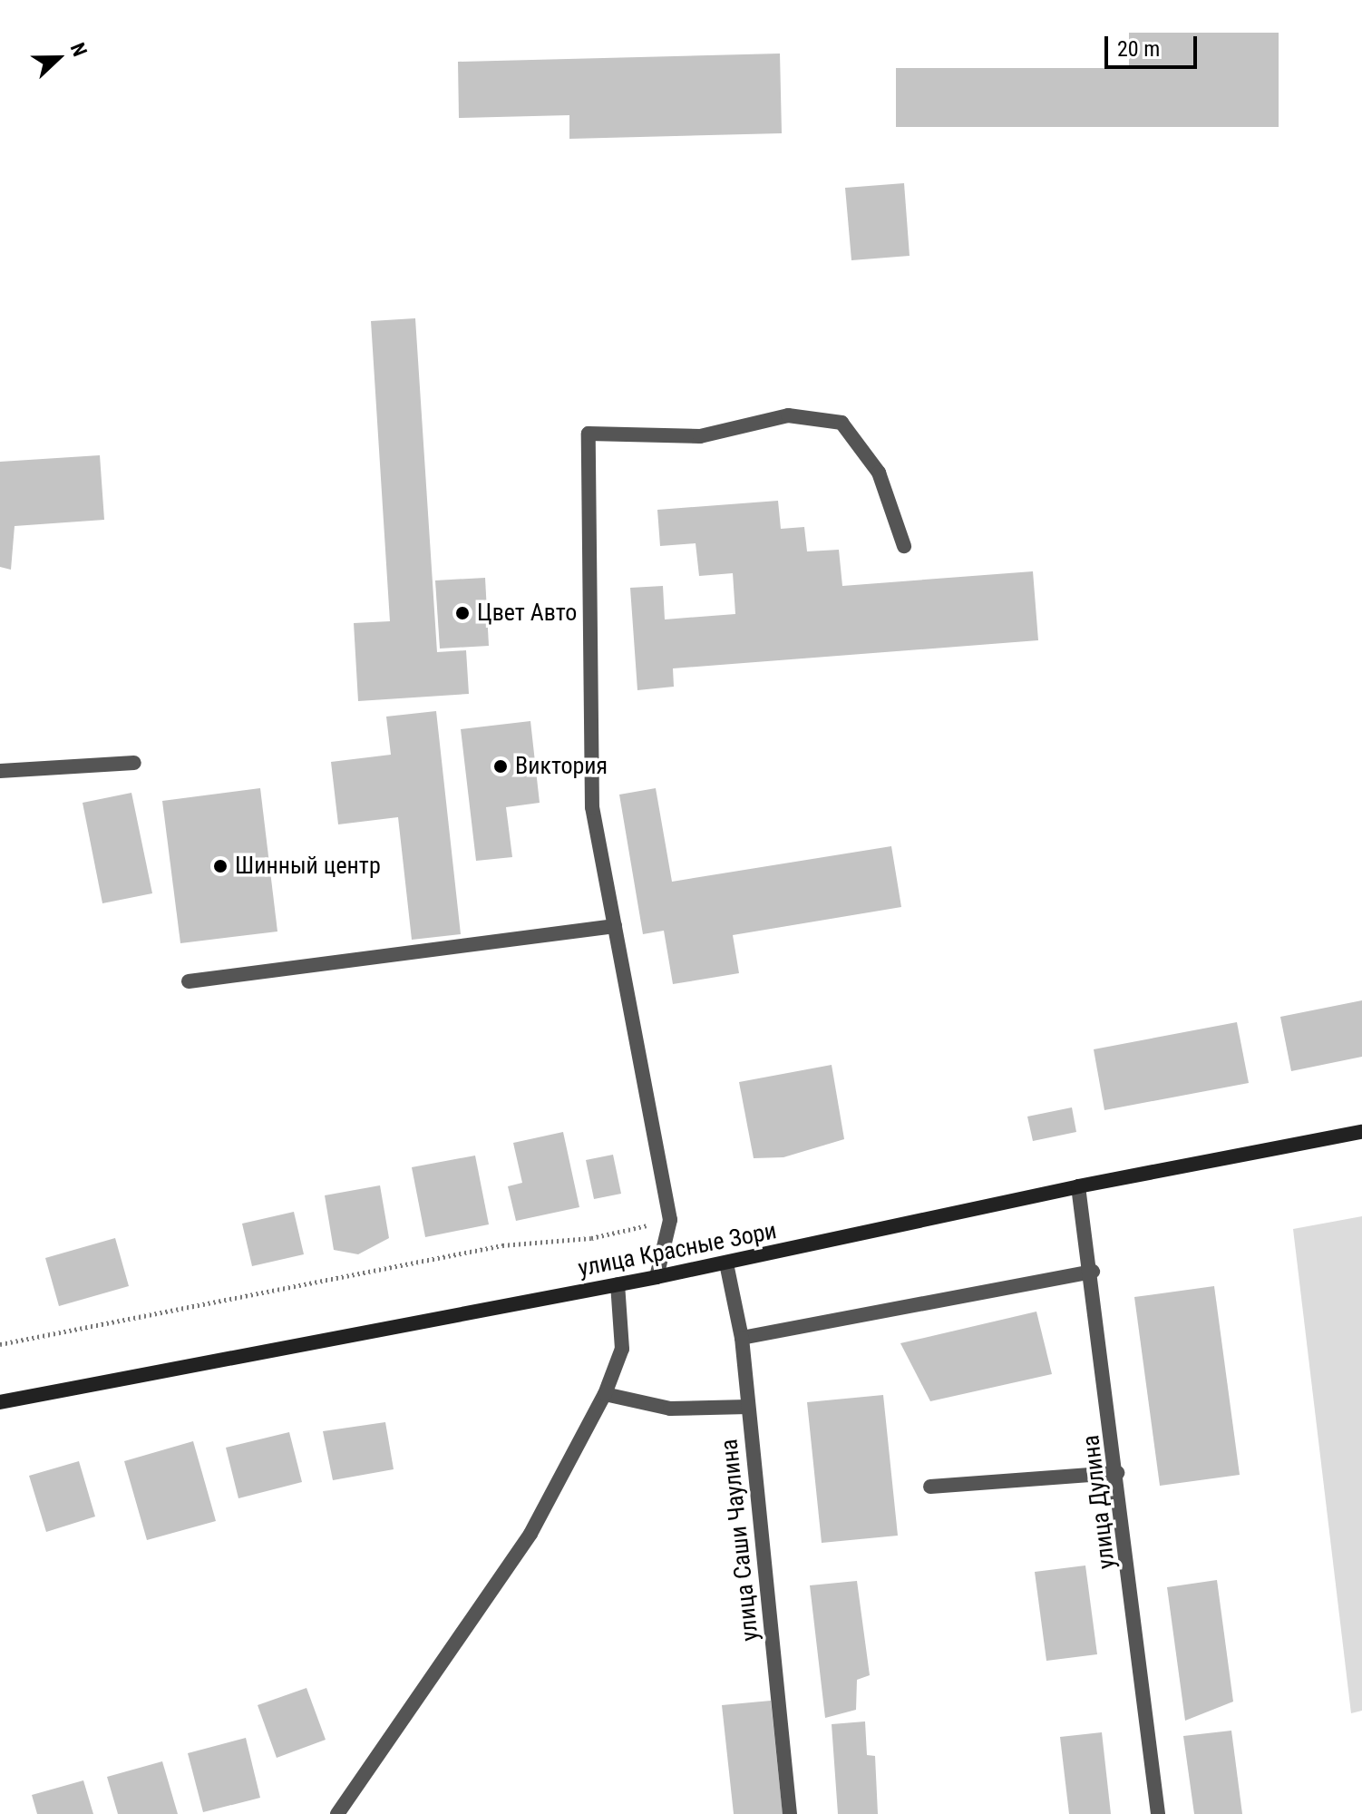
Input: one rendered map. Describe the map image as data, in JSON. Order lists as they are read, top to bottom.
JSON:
{
  "streets": {
    "main road": ["улица Красные Зори"],
    "street": ["улица Дулина", "улица Саши Чаулина"]
  },
  "crossings": [
    ["улица Красные Зори", "улица Дулина"],
    ["улица Красные Зори", "улица Саши Чаулина"]
  ],
  "places": ["Цвет Авто", "Виктория", "Шинный центр"],
  "scale_bar": "20 m",
  "north": "right"
}
